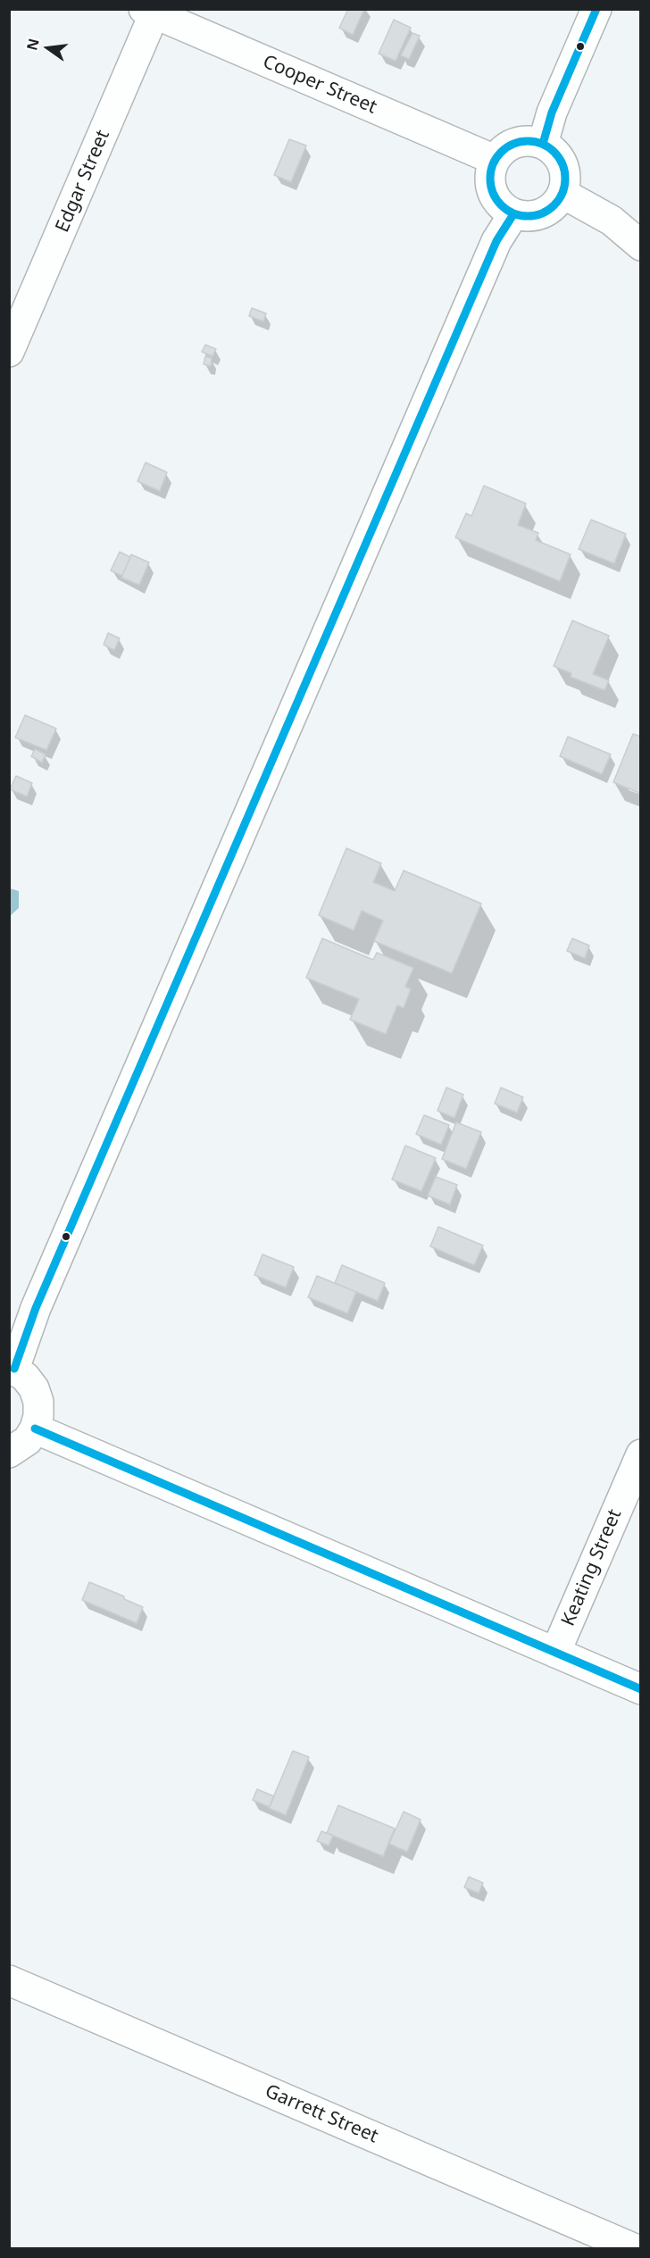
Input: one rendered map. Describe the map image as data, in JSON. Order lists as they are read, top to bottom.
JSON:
{
  "streets": {
    "street": [
      "Cooper Street",
      "Edgar Street",
      "Keating Street",
      "Garrett Street"
    ]
  },
  "crossings": [
    ["Cooper Street", "Edgar Street"]
  ],
  "north": "left"
}
